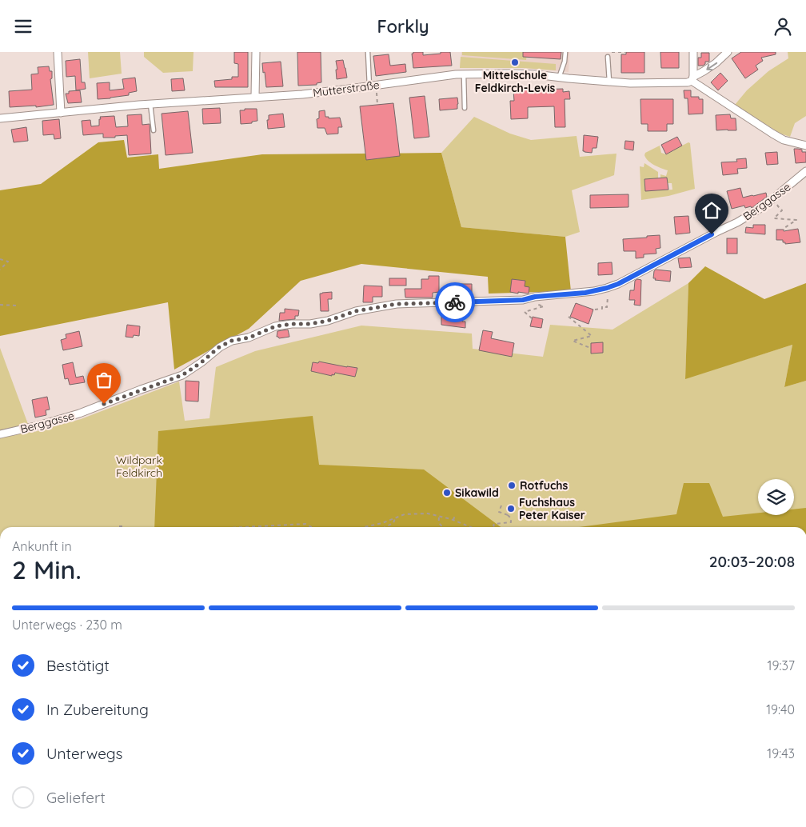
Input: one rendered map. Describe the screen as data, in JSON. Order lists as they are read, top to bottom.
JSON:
{
  "streets": {
    "street": ["Mutterstraße", "Berggasse"]
  },
  "parks": ["Wildpark Feldkirch"],
  "places": [
    "Mittelschule Feldkirch-Levis",
    "Rotfuchs",
    "Sikawild",
    "Fuchshaus Peter Kaiser"
  ],
  "page": {
    "header": "Forkly",
    "heading": ["2 Min.", "Ankunft in", "20:03–20:08"],
    "bar": "Unterwegs · 230 m",
    "list": [
      ["Bestätigt", "19:37"],
      ["In Zubereitung", "19:40"],
      ["Unterwegs", "19:43"],
      "Geliefert"
    ]
  }
}
